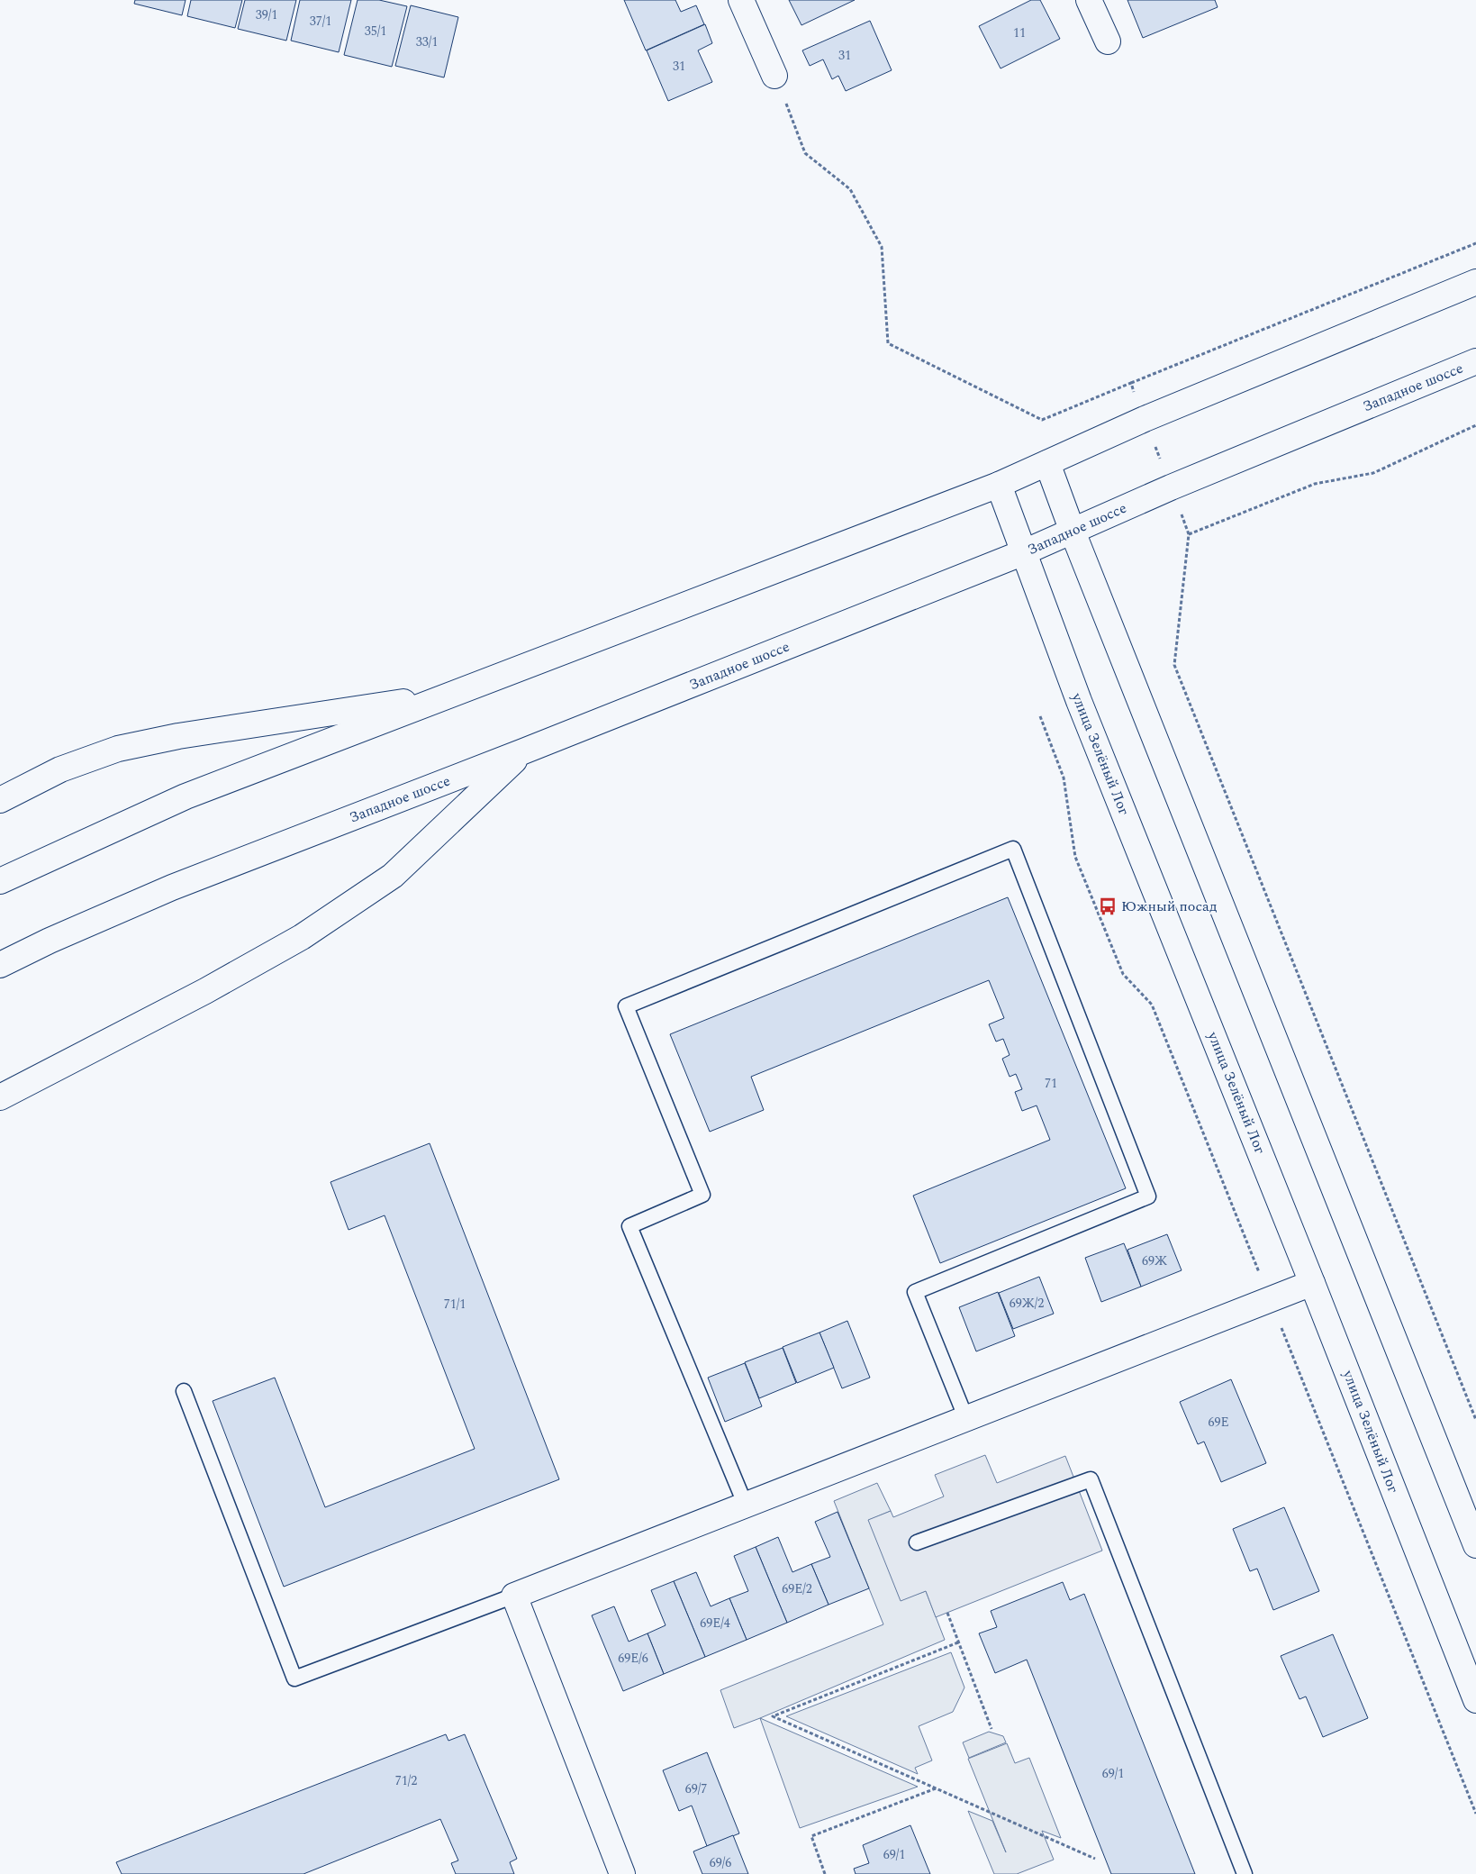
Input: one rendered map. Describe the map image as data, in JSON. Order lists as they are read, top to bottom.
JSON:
{
  "streets": {
    "street": ["Западное шоссе", "улица Зелёный Лог"]
  },
  "crossings": [
    ["Западное шоссе", "улица Зелёный Лог"]
  ],
  "places": {
    "bus stop": ["Южный посад"]
  },
  "house_numbers": [
    "39/1",
    "37/1",
    "35/1",
    "11",
    "33/1",
    "31",
    "31",
    "71",
    "69Ж",
    "69Ж/2",
    "71/1",
    "69Е",
    "69Е/2",
    "69Е/4",
    "69Е/6",
    "69/1",
    "71/2",
    "69/7",
    "69/1",
    "69/6"
  ]
}
